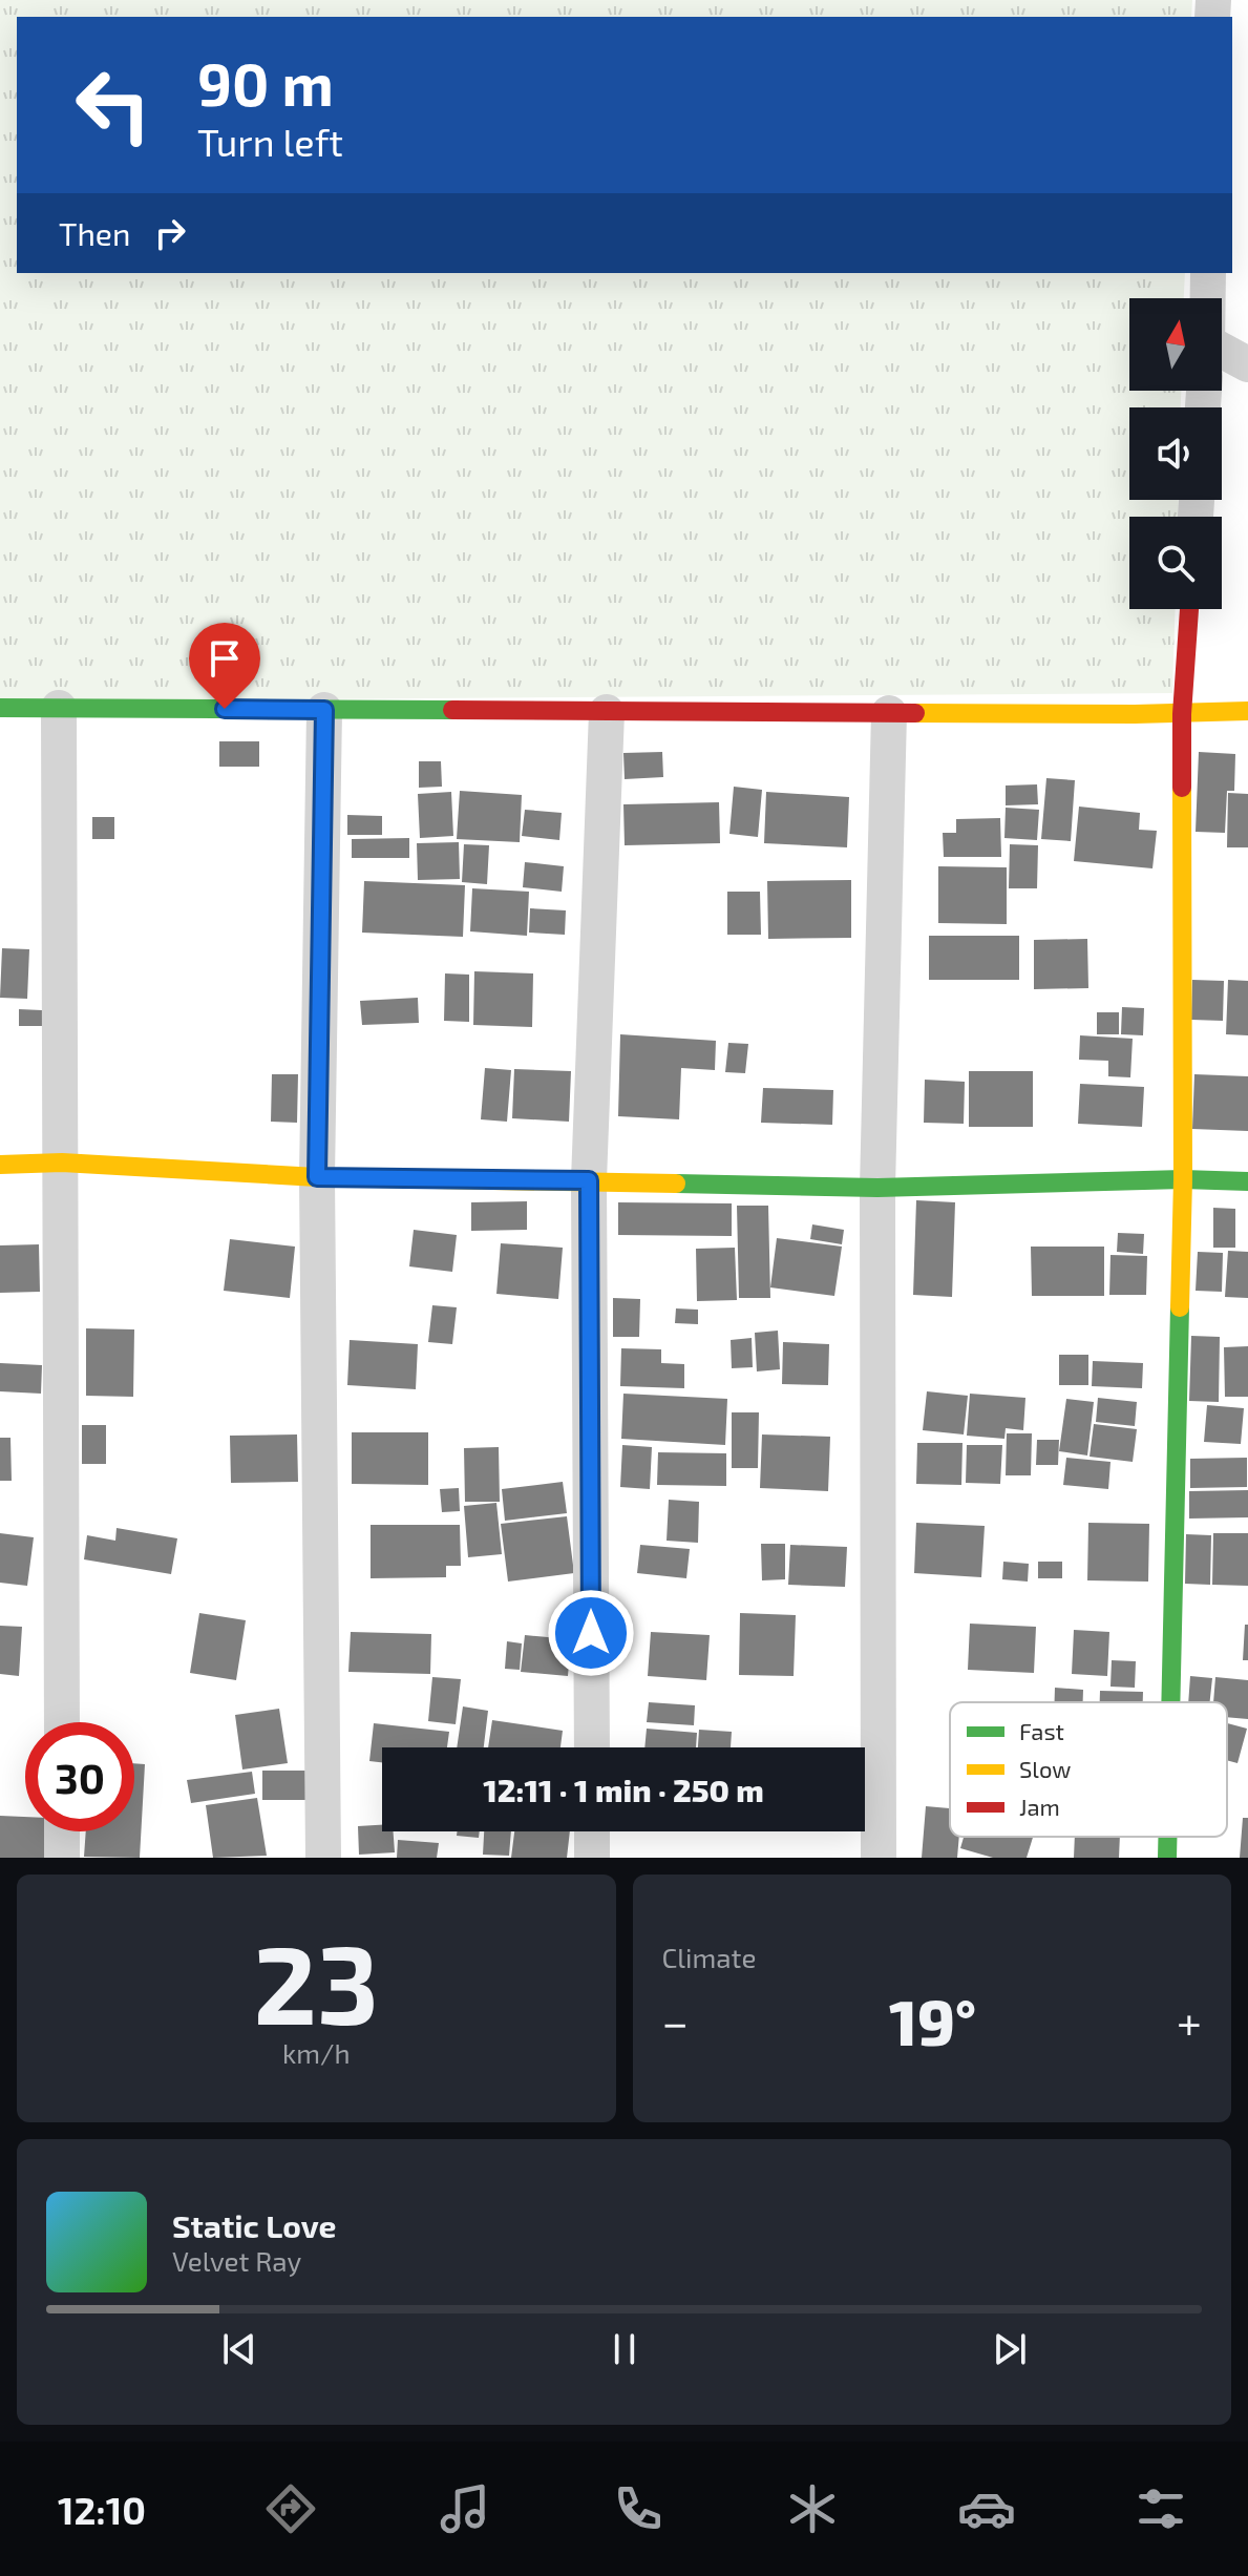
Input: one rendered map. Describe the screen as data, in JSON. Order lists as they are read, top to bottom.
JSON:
{
  "legend": ["Fast", "Slow", "Jam"],
  "north": "top",
  "page": {
    "turn": ["90 m", "Turn left"],
    "then": "Then",
    "limit": "30",
    "trip": "12:11 · 1 min · 250 m",
    "tile": [
      ["23", "km/h"],
      "Climate"
    ],
    "heat": ["−", "19°", "+"],
    "song": ["Static Love", "Velvet Ray"],
    "tabs": "12:10"
  }
}
